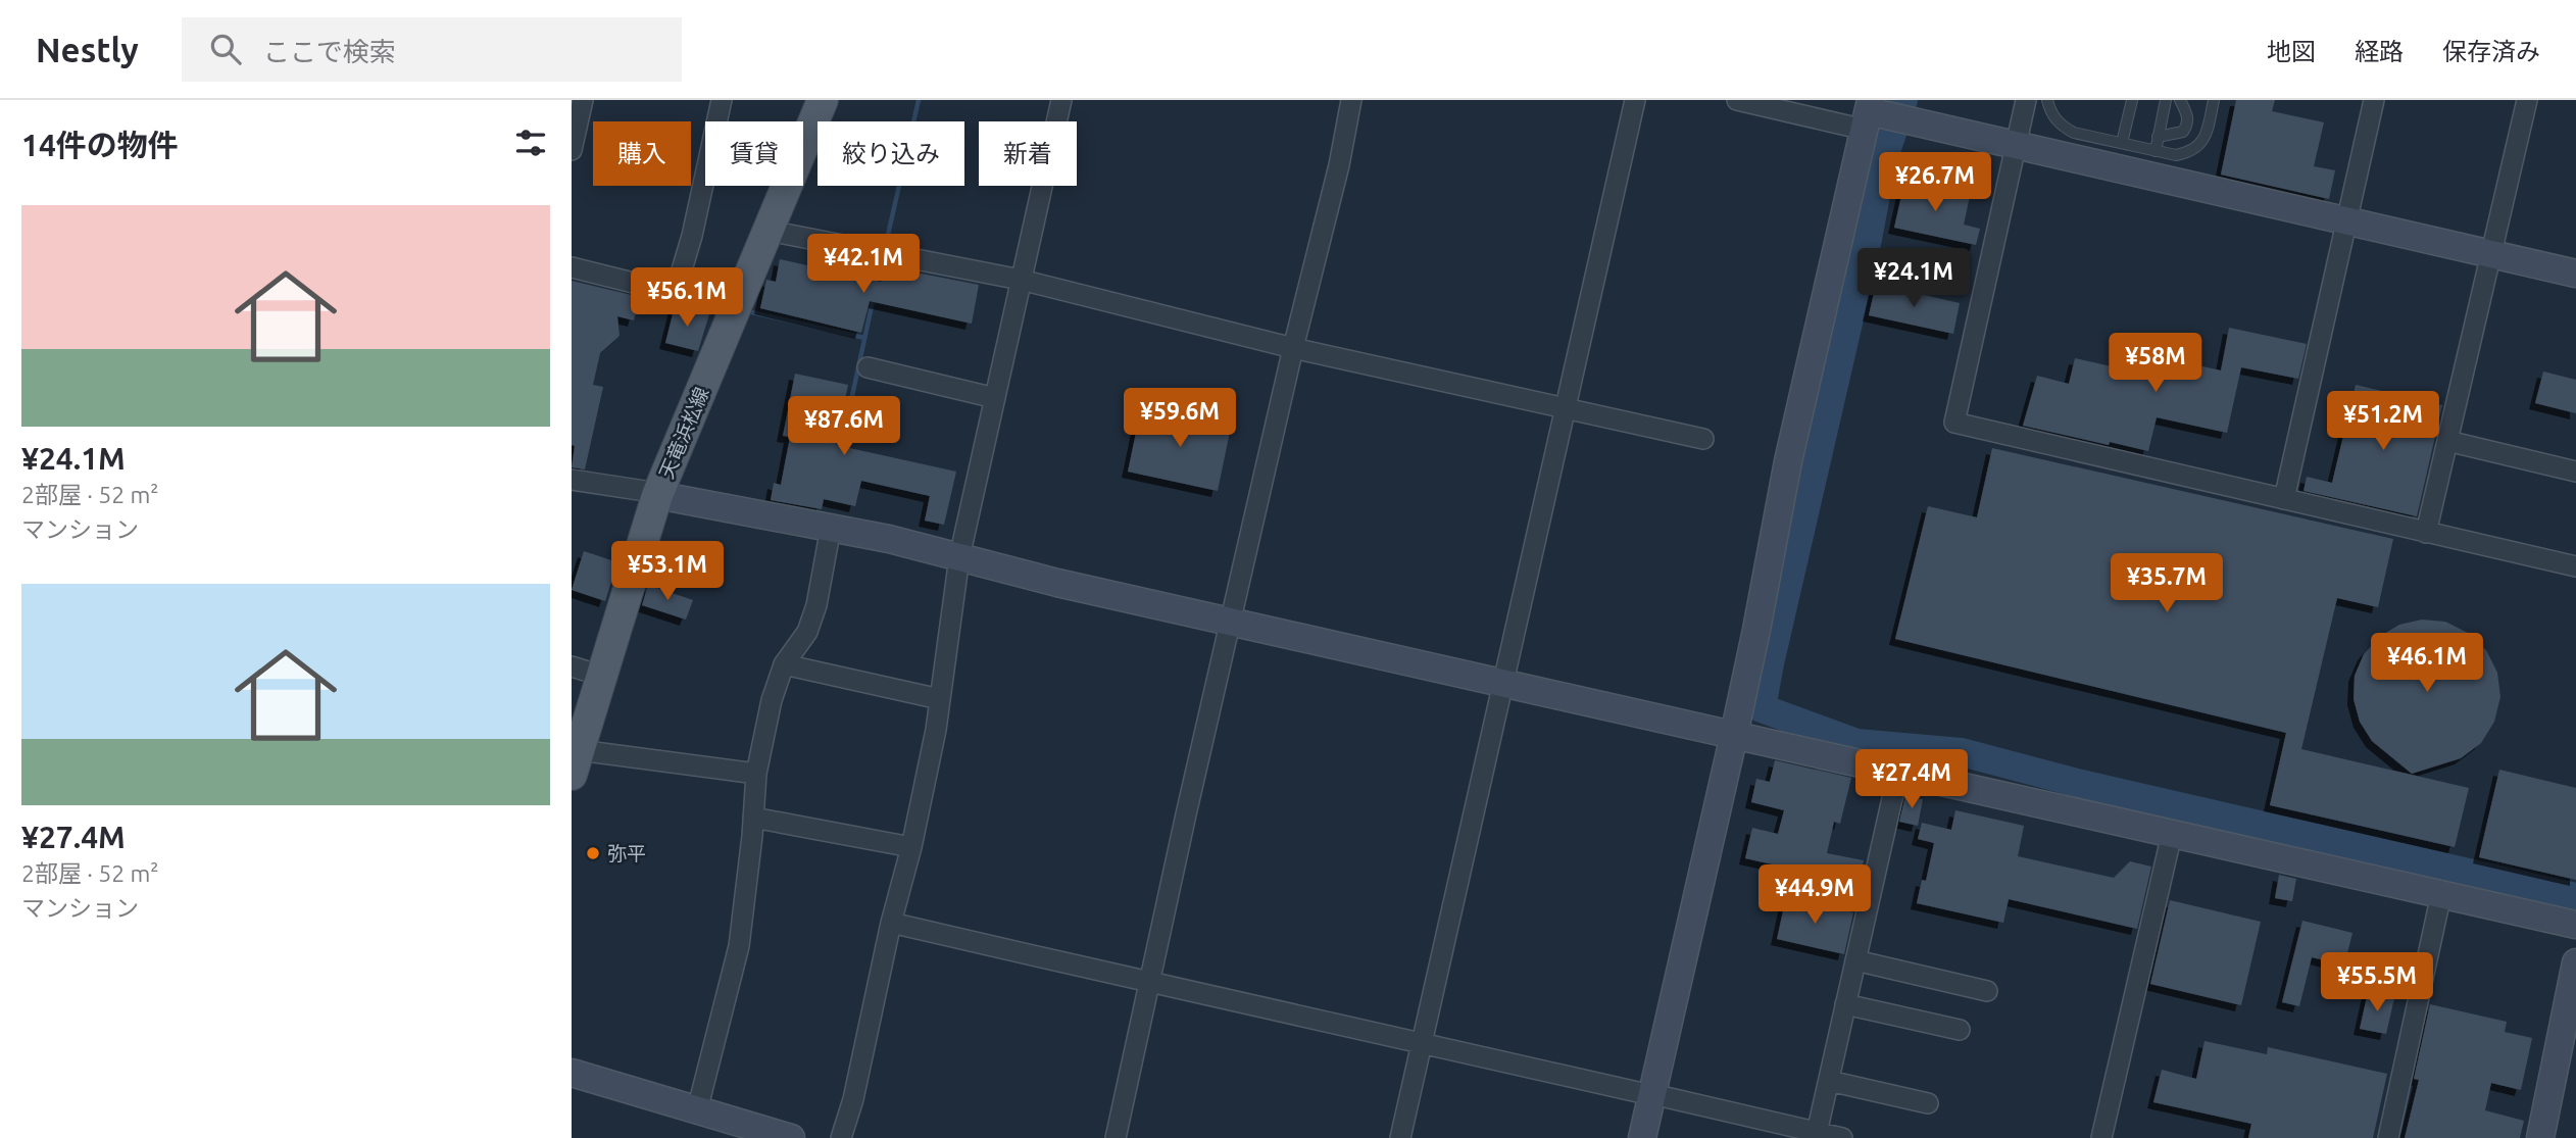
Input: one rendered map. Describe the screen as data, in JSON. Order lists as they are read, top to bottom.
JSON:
{
  "streets": {
    "main road": ["天竜浜松線"]
  },
  "places": ["弥平"],
  "page": {
    "header": "Nestly",
    "search": "ここで検索",
    "nav": ["地図", "経路", "保存済み"],
    "heading": "14件の物件",
    "chip": [
      "購入",
      "賃貸",
      "絞り込み",
      "新着"
    ],
    "price": [
      "¥26.7M",
      "¥42.1M",
      "¥24.1M",
      "¥56.1M",
      "¥58M",
      "¥59.6M",
      "¥51.2M",
      "¥87.6M",
      "¥53.1M",
      "¥35.7M",
      "¥46.1M",
      "¥27.4M",
      "¥44.9M",
      "¥55.5M"
    ],
    "list": [
      {
        "name": "¥24.1M",
        "note": "2部屋 · 52 m² · マンション"
      },
      {
        "name": "¥27.4M",
        "note": "2部屋 · 52 m² · マンション"
      }
    ]
  }
}
